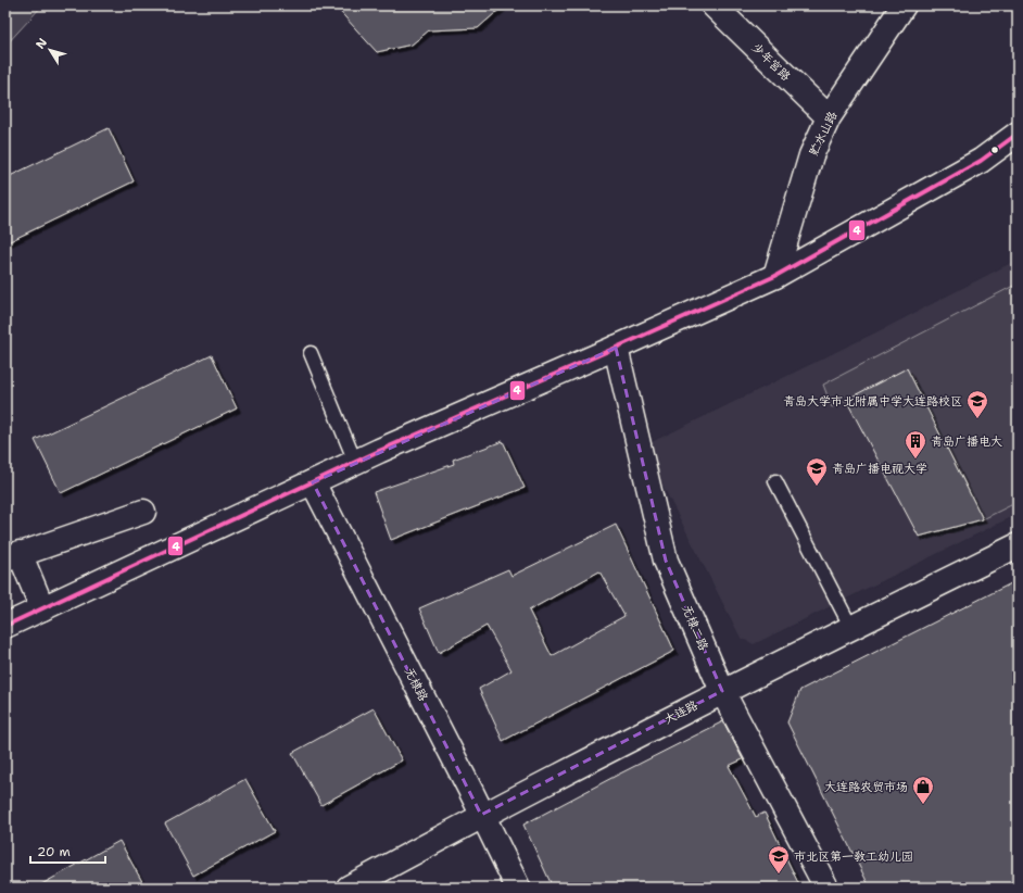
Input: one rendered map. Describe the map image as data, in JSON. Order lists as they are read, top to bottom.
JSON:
{
  "streets": {
    "street": [
      "少年宫路",
      "贮水山路",
      "无棣二路",
      "无棣路",
      "大连路"
    ]
  },
  "crossings": [
    ["少年宫路", "贮水山路"],
    ["无棣二路", "大连路"],
    ["无棣路", "大连路"]
  ],
  "places": {
    "school or university": ["青岛大学市北附属中学大连路校区", "青岛广播电视大学", "市北区第一教工幼儿园"],
    "building": ["青岛广播电大"],
    "shop": ["大连路农贸市场"]
  },
  "lines": ["transit line 4"],
  "scale_bar": "20 m",
  "north": "top left"
}
